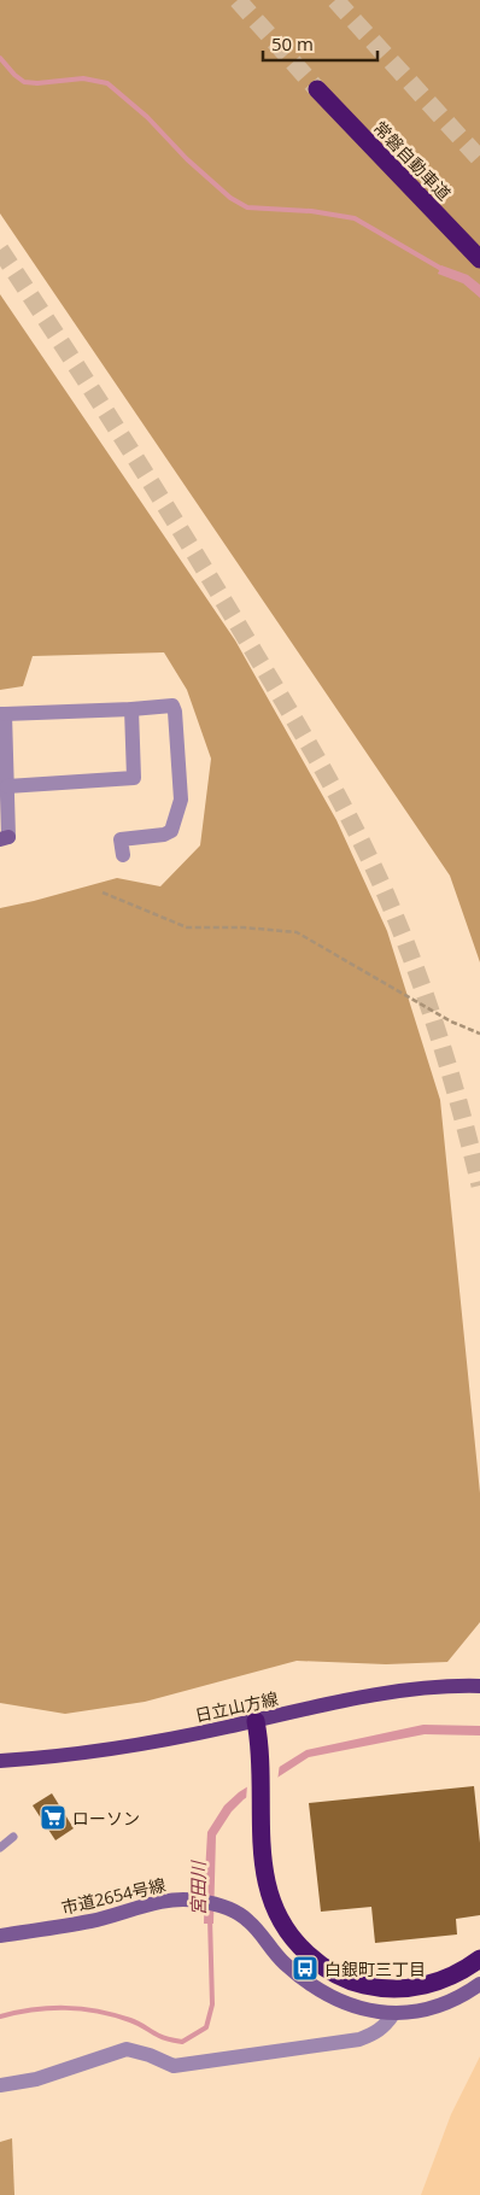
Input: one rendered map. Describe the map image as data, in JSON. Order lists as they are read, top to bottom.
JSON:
{
  "streets": {
    "highway": ["常磐自動車道"],
    "main road": ["日立山方線"],
    "street": ["市道2654号線"]
  },
  "water": ["宮田川"],
  "places": {
    "supermarket": ["ローソン"],
    "bus stop": ["白銀町三丁目"]
  },
  "scale_bar": "50 m"
}
